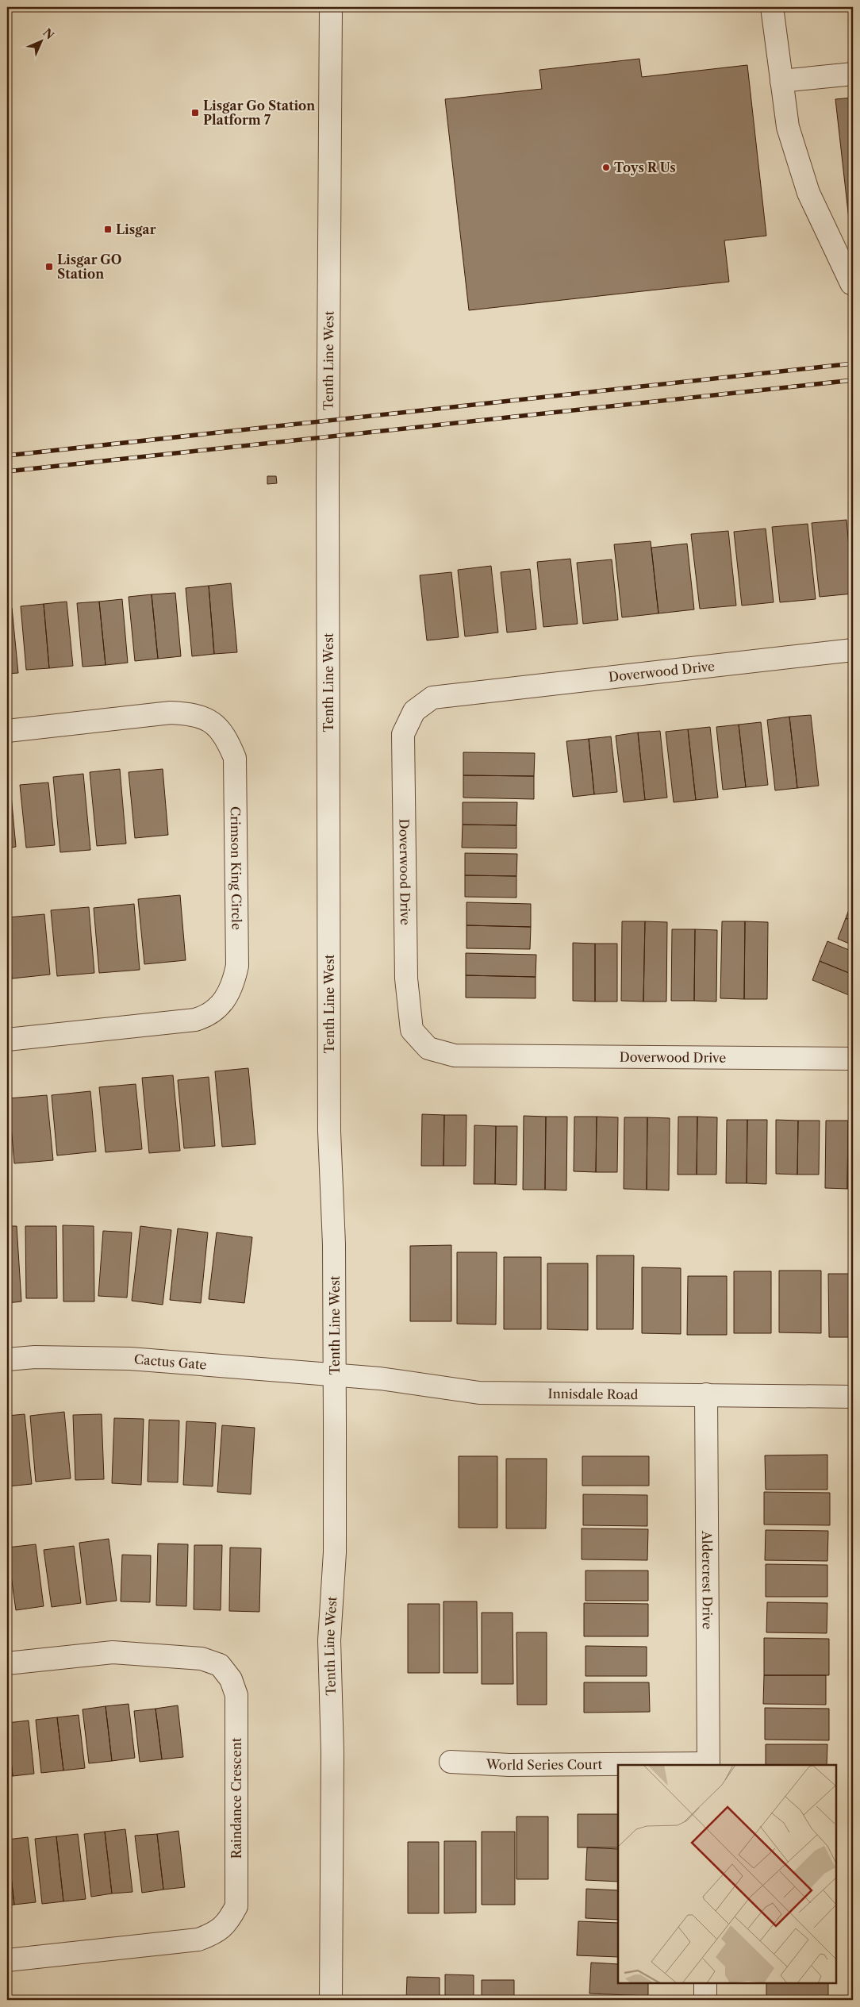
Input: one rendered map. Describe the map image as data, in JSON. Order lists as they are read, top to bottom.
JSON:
{
  "streets": {
    "street": [
      "Tenth Line West",
      "Doverwood Drive",
      "Crimson King Circle",
      "Cactus Gate",
      "Innisdale Road",
      "Aldercrest Drive",
      "World Series Court",
      "Raindance Crescent"
    ]
  },
  "crossings": [
    ["Tenth Line West", "Cactus Gate"],
    ["Tenth Line West", "Innisdale Road"],
    ["Cactus Gate", "Innisdale Road"],
    ["Innisdale Road", "Aldercrest Drive"],
    ["Aldercrest Drive", "World Series Court"]
  ],
  "places": {
    "transit": ["Lisgar Go Station Platform 7", "Lisgar", "Lisgar GO Station"],
    "other": ["Toys R Us"]
  },
  "north": "top right"
}
